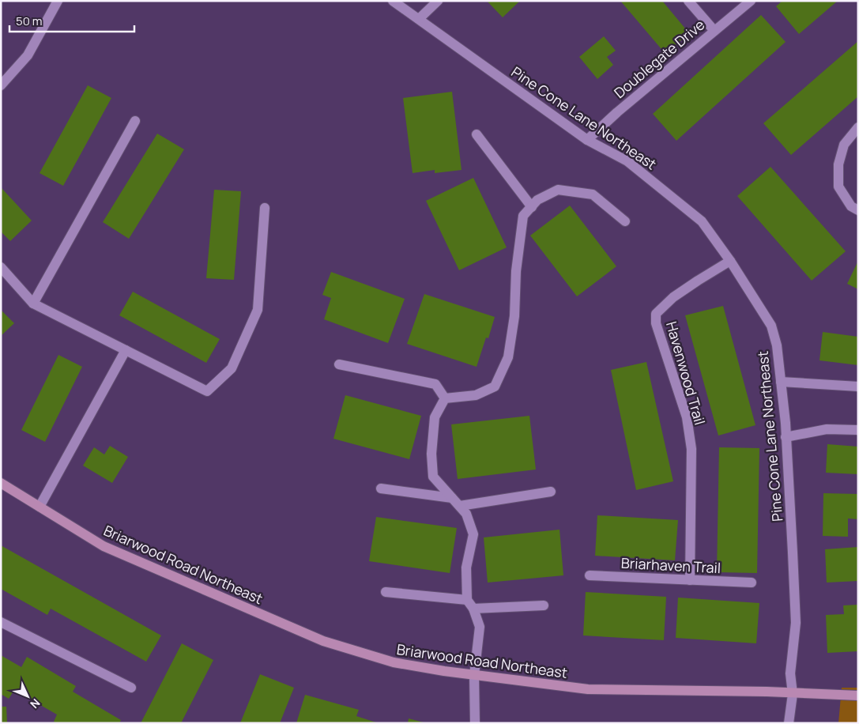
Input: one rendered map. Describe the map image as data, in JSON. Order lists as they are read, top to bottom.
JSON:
{
  "streets": {
    "street": [
      "Doublegate Drive",
      "Pine Cone Lane Northeast",
      "Havenwood Trail",
      "Briarwood Road Northeast",
      "Briarhaven Trail"
    ]
  },
  "crossings": [
    ["Doublegate Drive", "Pine Cone Lane Northeast"],
    ["Pine Cone Lane Northeast", "Havenwood Trail"],
    ["Pine Cone Lane Northeast", "Briarwood Road Northeast"],
    ["Havenwood Trail", "Briarhaven Trail"]
  ],
  "scale_bar": "50 m",
  "north": "bottom right"
}
